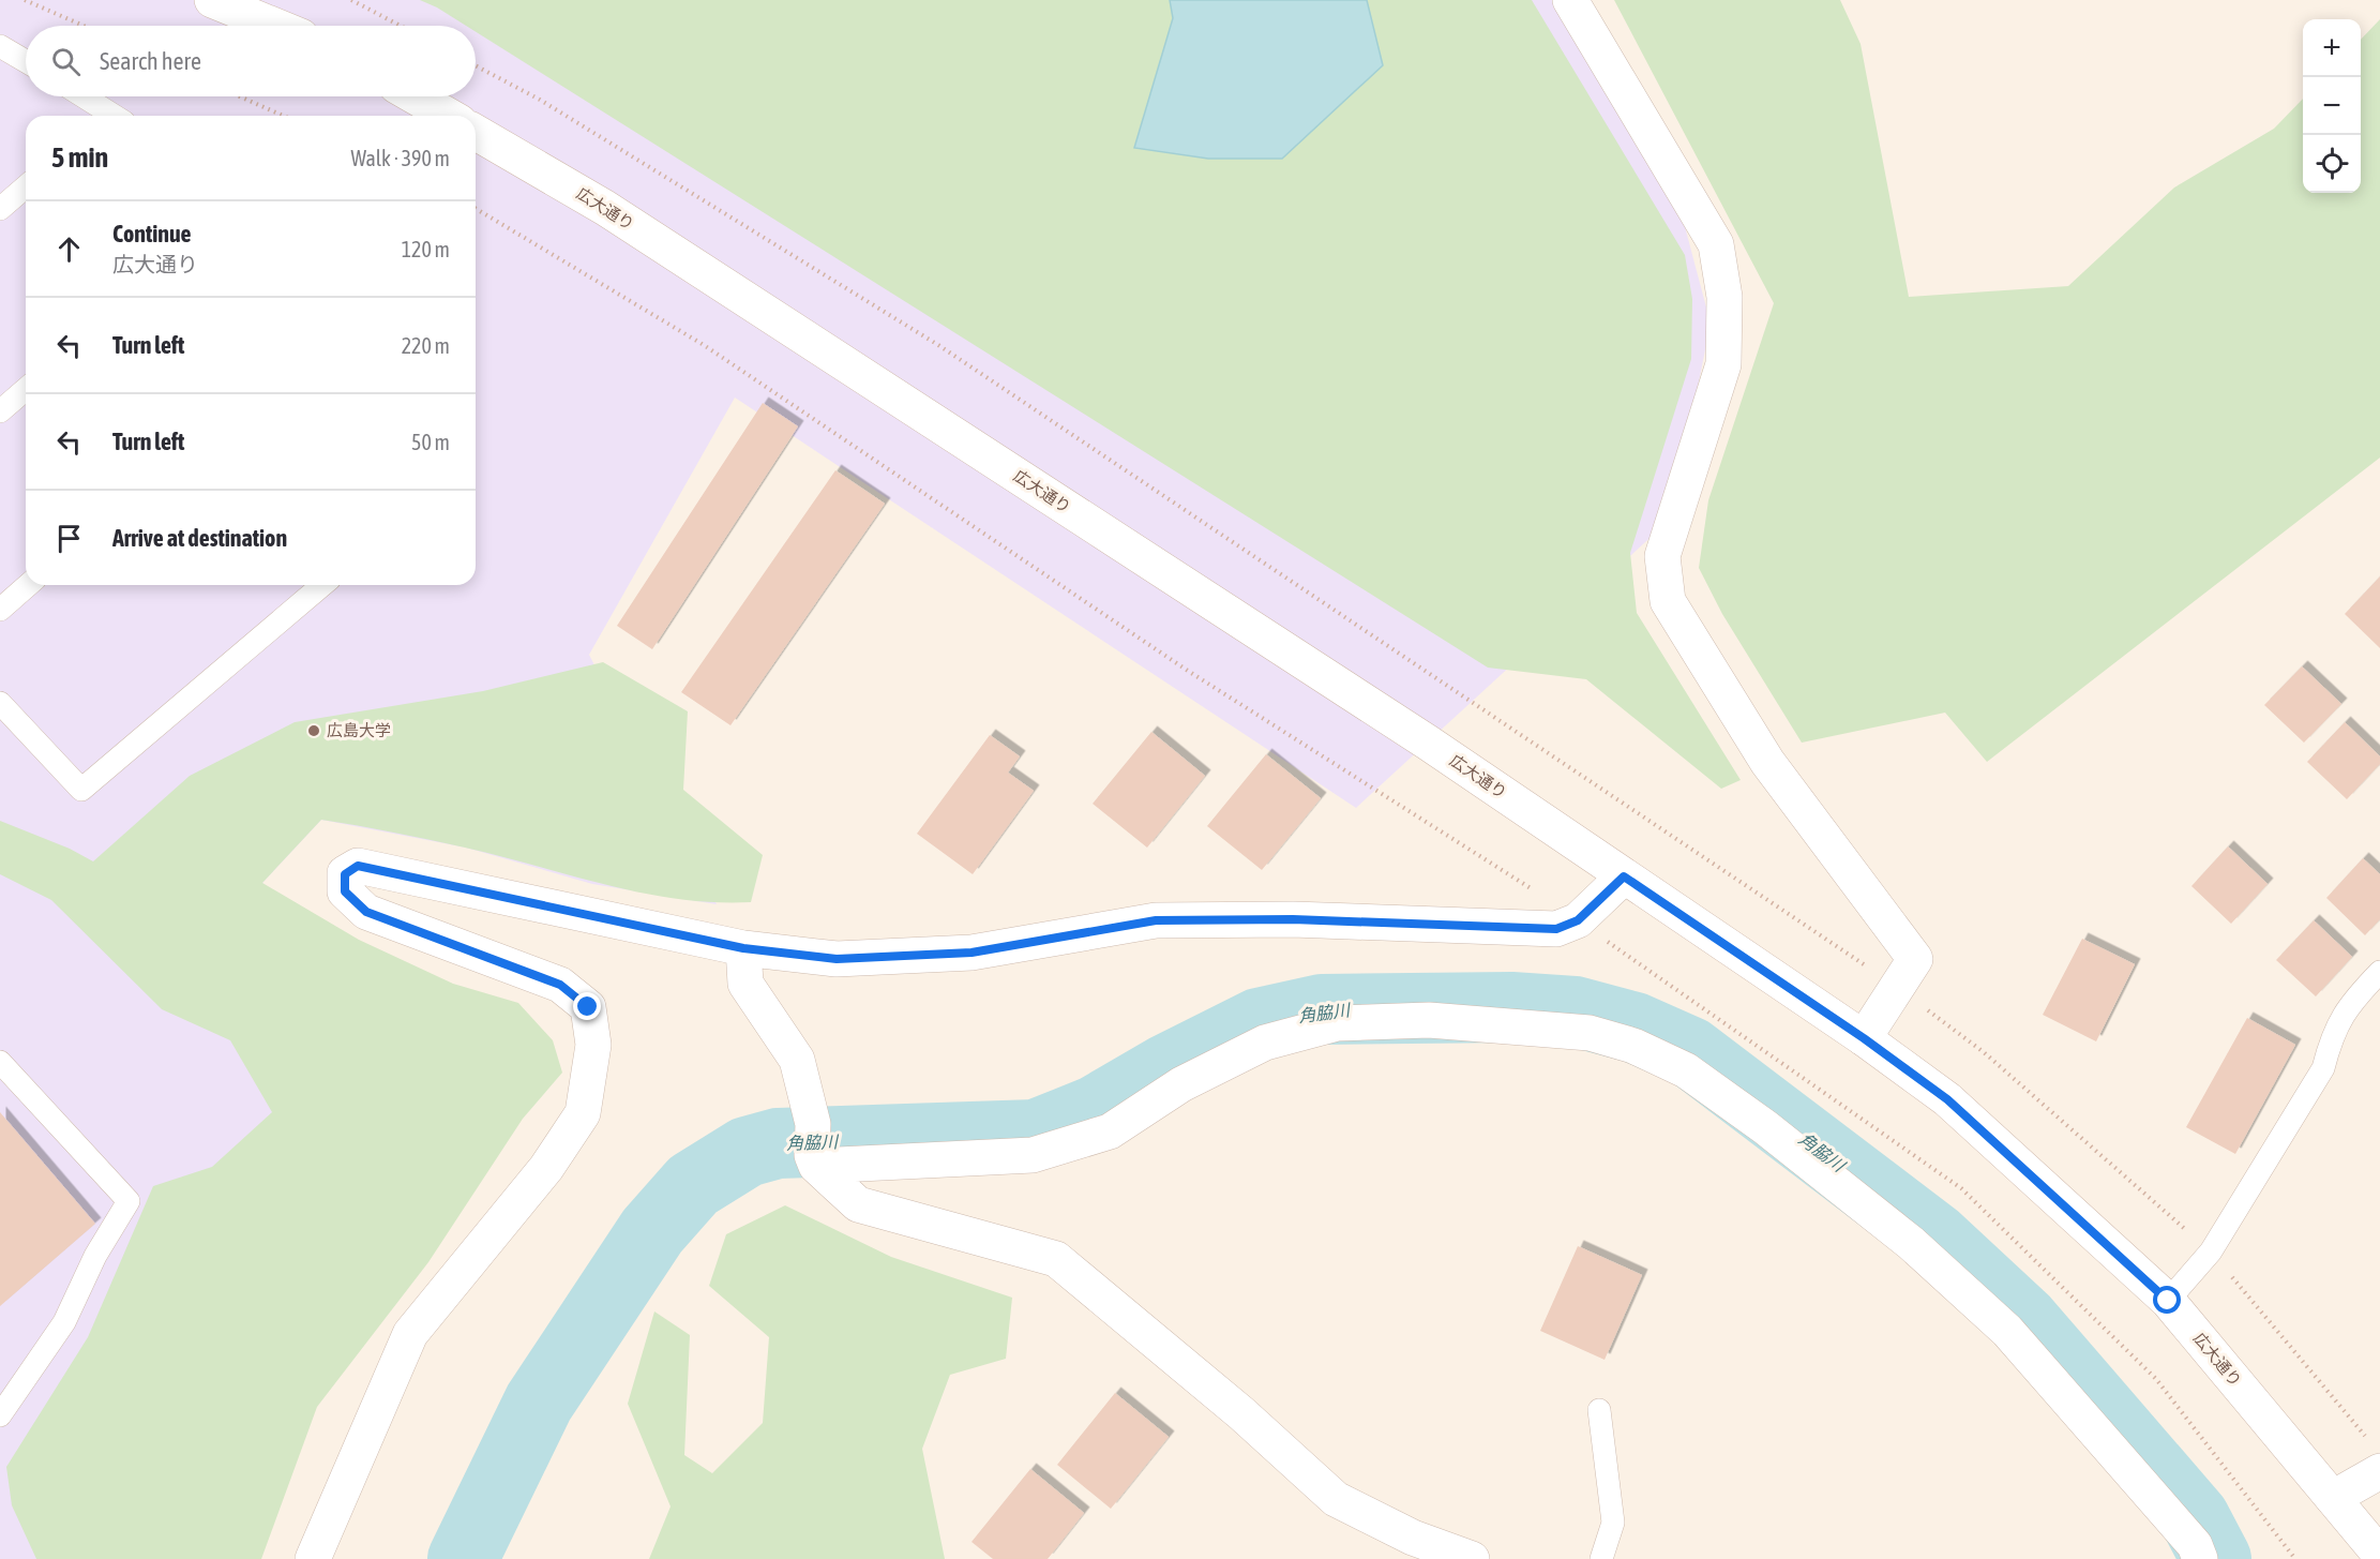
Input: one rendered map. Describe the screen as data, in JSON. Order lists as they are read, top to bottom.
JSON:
{
  "streets": {
    "street": ["広大通り"]
  },
  "water": ["角脇川"],
  "places": ["広島大学"],
  "page": {
    "map_buttons": ["+", "−"],
    "search": "Search here",
    "heading": ["5 min", "Walk · 390 m"],
    "list": [
      ["Continue", "広大通り", "120 m"],
      ["Turn left", "220 m"],
      ["Turn left", "50 m"],
      "Arrive at destination"
    ]
  }
}
